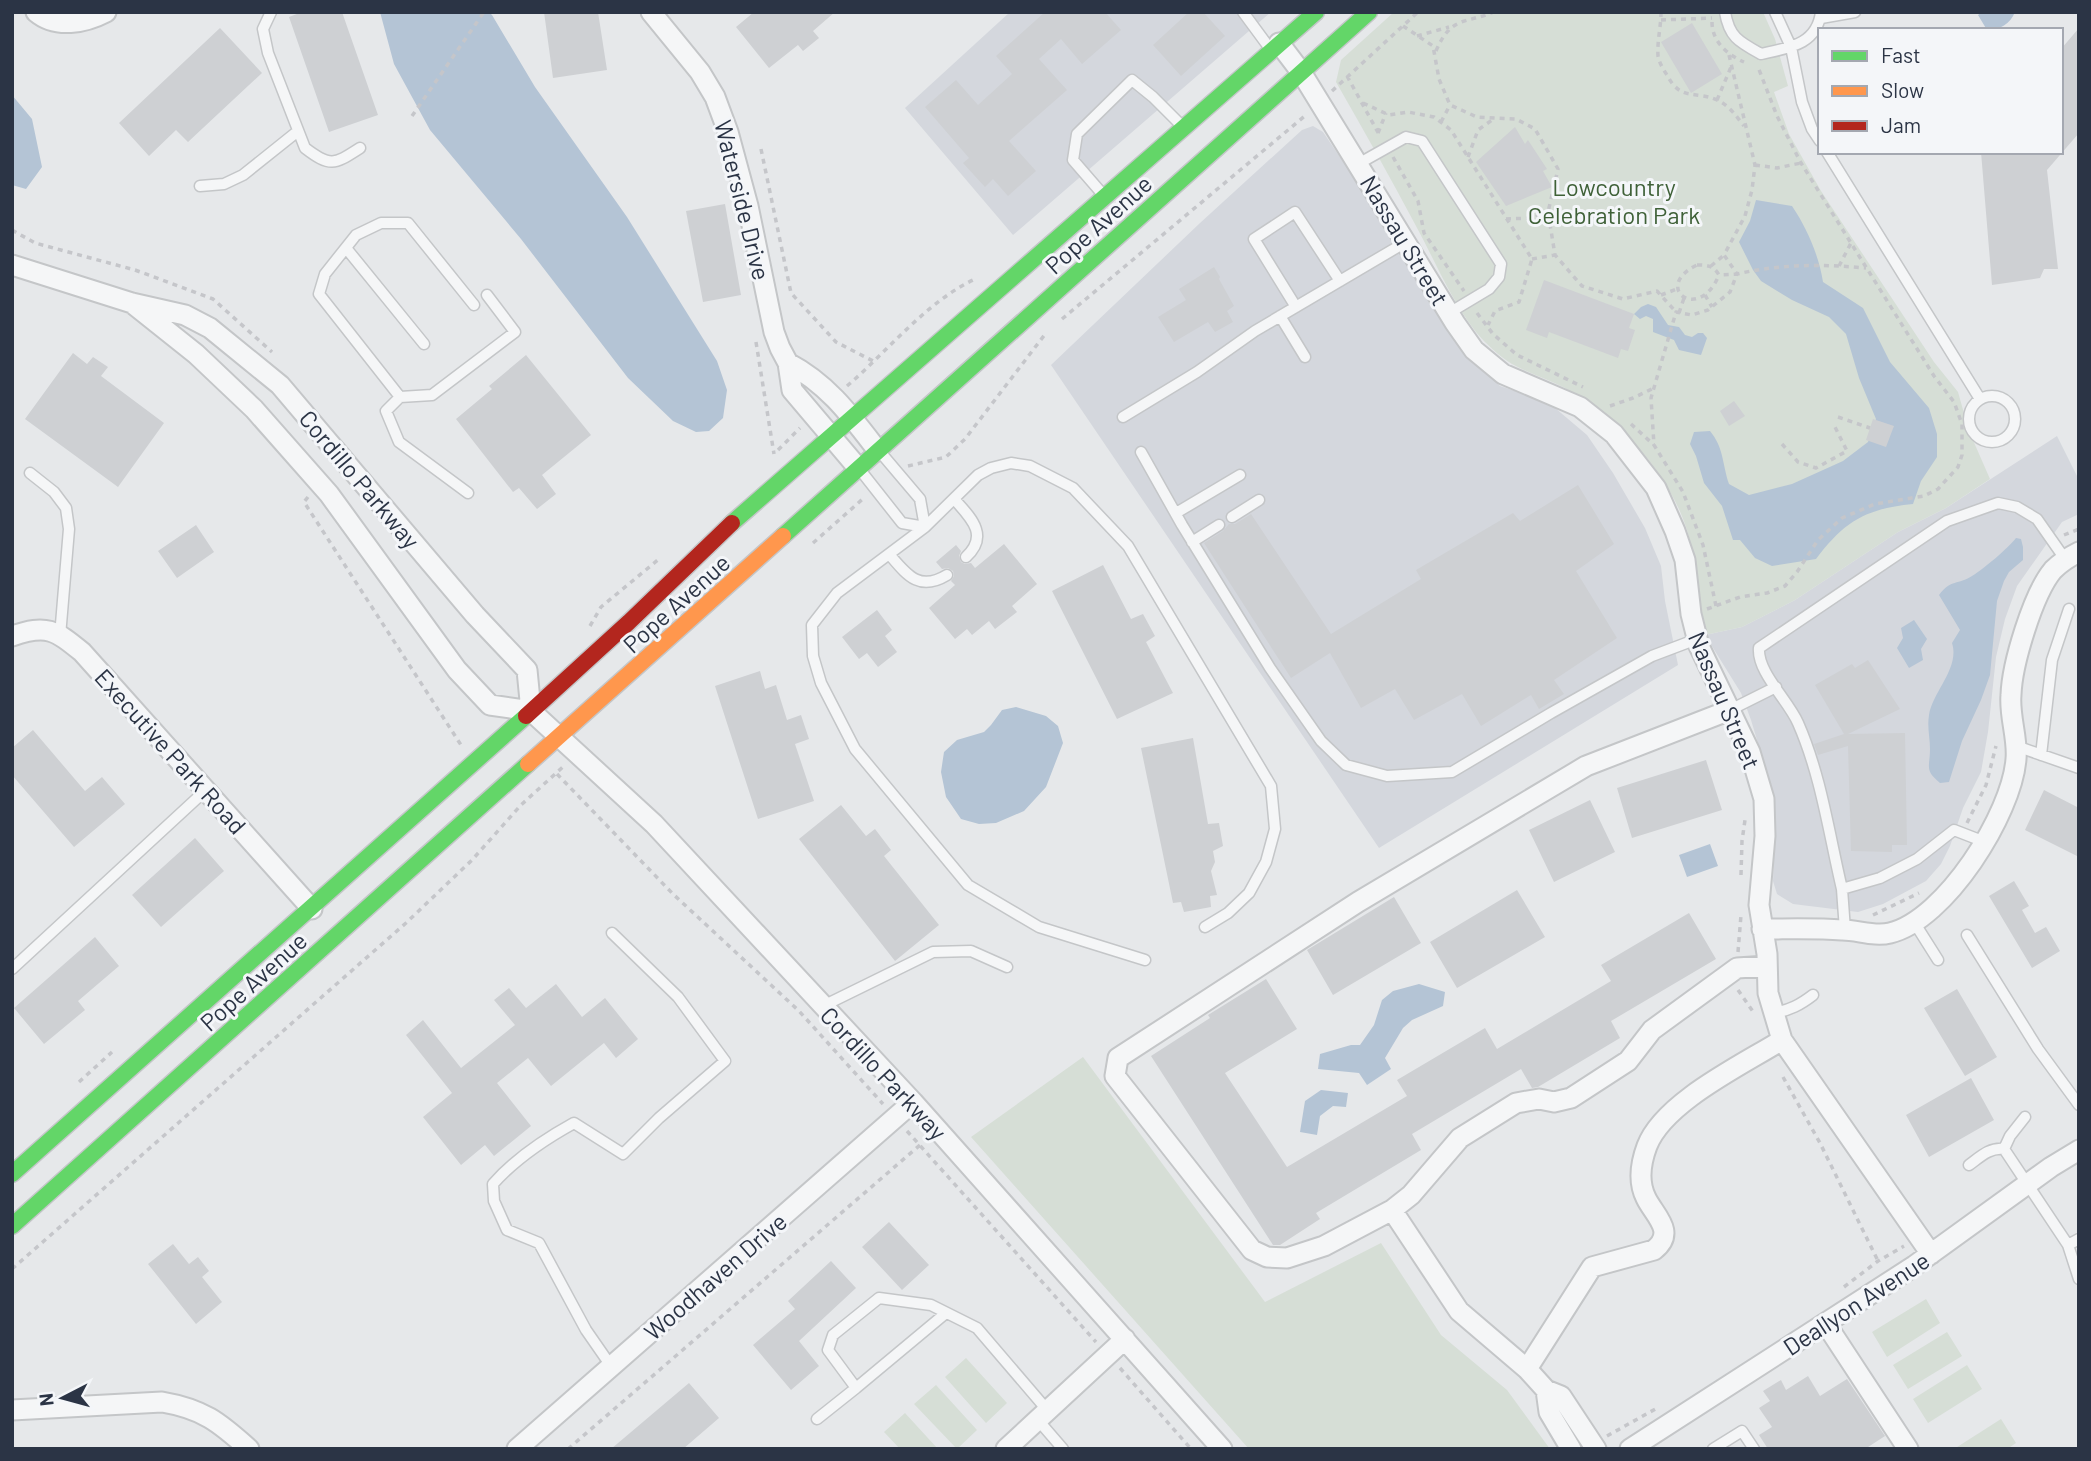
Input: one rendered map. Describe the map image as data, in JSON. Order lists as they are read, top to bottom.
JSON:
{
  "streets": {
    "main road": ["Pope Avenue"],
    "street": [
      "Waterside Drive",
      "Nassau Street",
      "Cordillo Parkway",
      "Executive Park Road",
      "Woodhaven Drive",
      "Deallyon Avenue"
    ]
  },
  "crossings": [
    ["Waterside Drive", "Pope Avenue"],
    ["Pope Avenue", "Nassau Street"],
    ["Pope Avenue", "Cordillo Parkway"],
    ["Pope Avenue", "Executive Park Road"],
    ["Nassau Street", "Deallyon Avenue"],
    ["Cordillo Parkway", "Woodhaven Drive"]
  ],
  "parks": ["Lowcountry Celebration Park"],
  "legend": ["Fast", "Slow", "Jam"],
  "north": "left"
}
